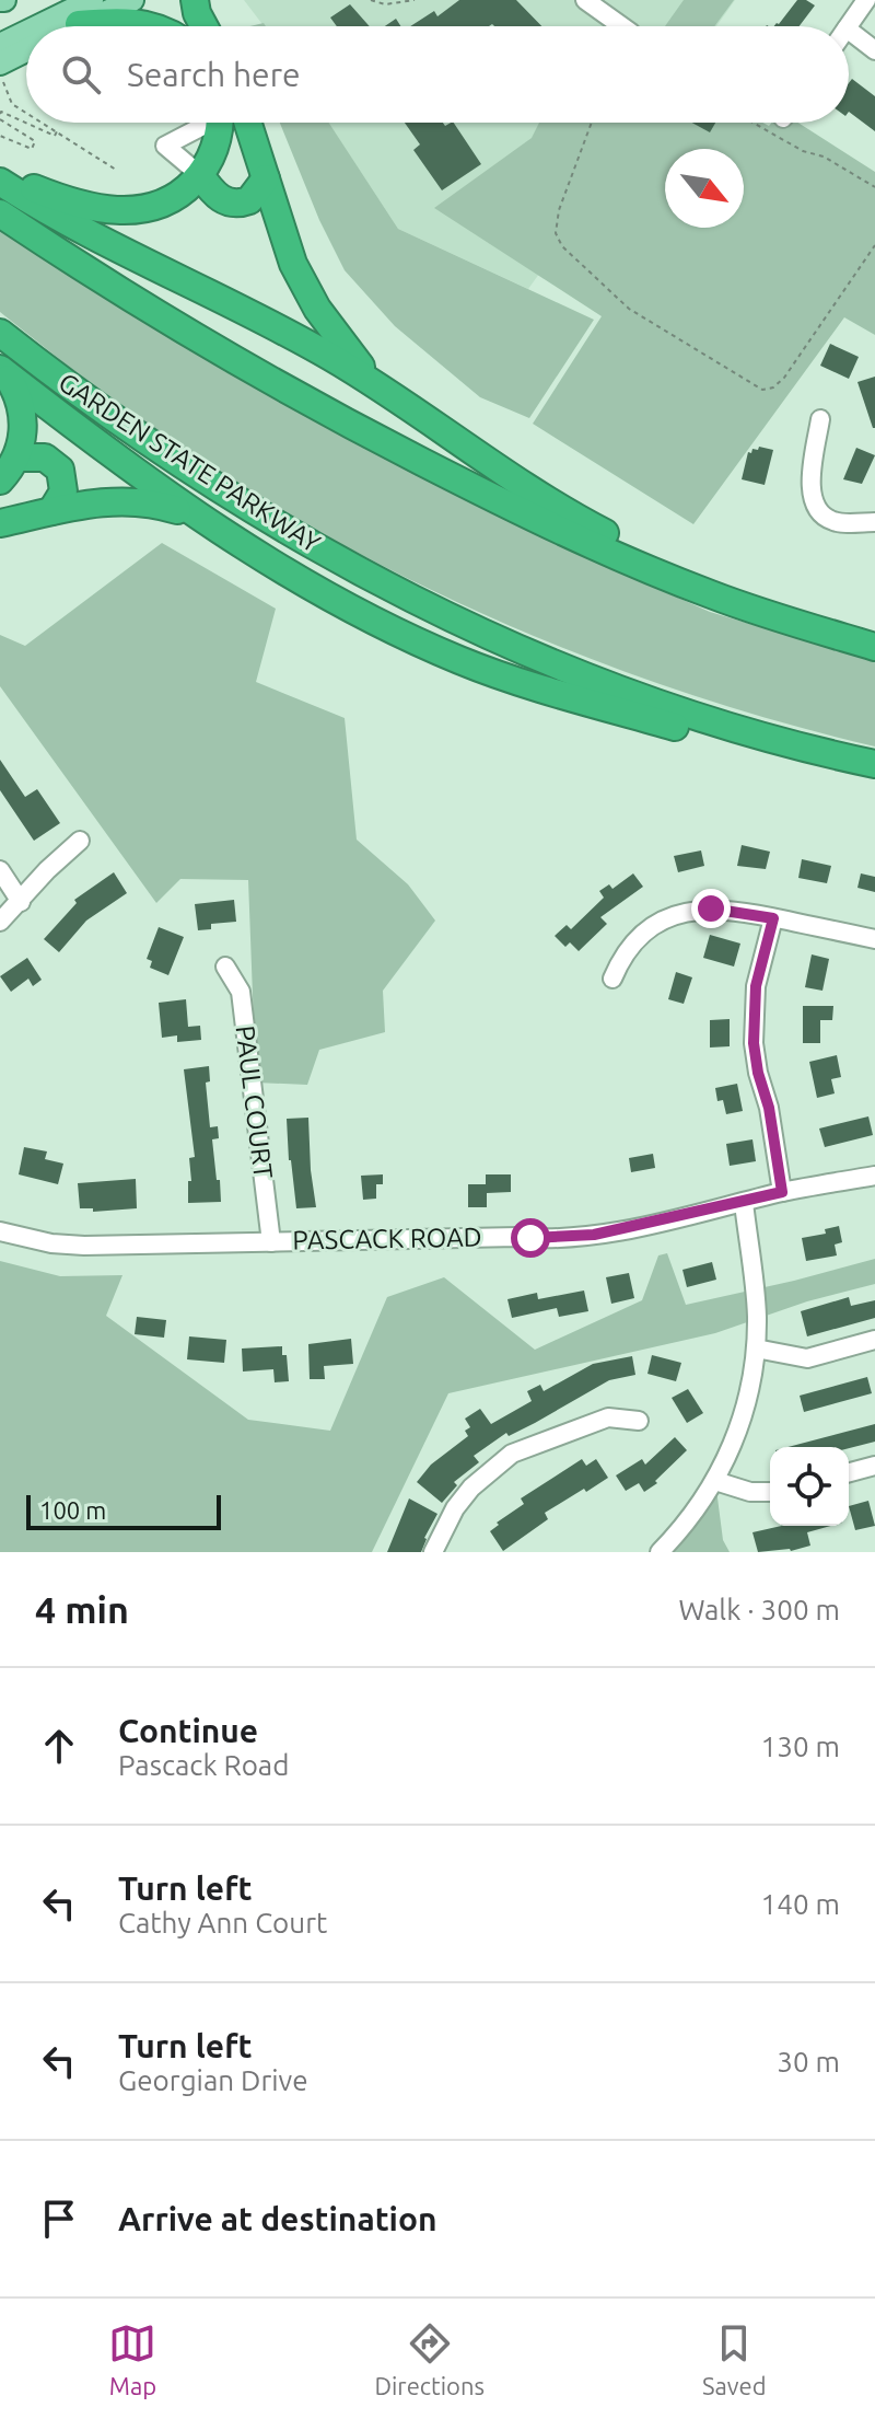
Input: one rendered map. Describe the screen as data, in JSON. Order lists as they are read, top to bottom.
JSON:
{
  "streets": {
    "highway": ["GARDEN STATE PARKWAY"],
    "street": ["PAUL COURT", "PASCACK ROAD"]
  },
  "crossings": [
    ["PAUL COURT", "PASCACK ROAD"]
  ],
  "scale_bar": "100 m",
  "north": "bottom right",
  "page": {
    "search": "Search here",
    "scale": "100 m",
    "heading": ["4 min", "Walk · 300 m"],
    "list": [
      ["Continue", "Pascack Road", "130 m"],
      ["Turn left", "Cathy Ann Court", "140 m"],
      ["Turn left", "Georgian Drive", "30 m"],
      "Arrive at destination"
    ],
    "nav": ["Map", "Directions", "Saved"]
  }
}
